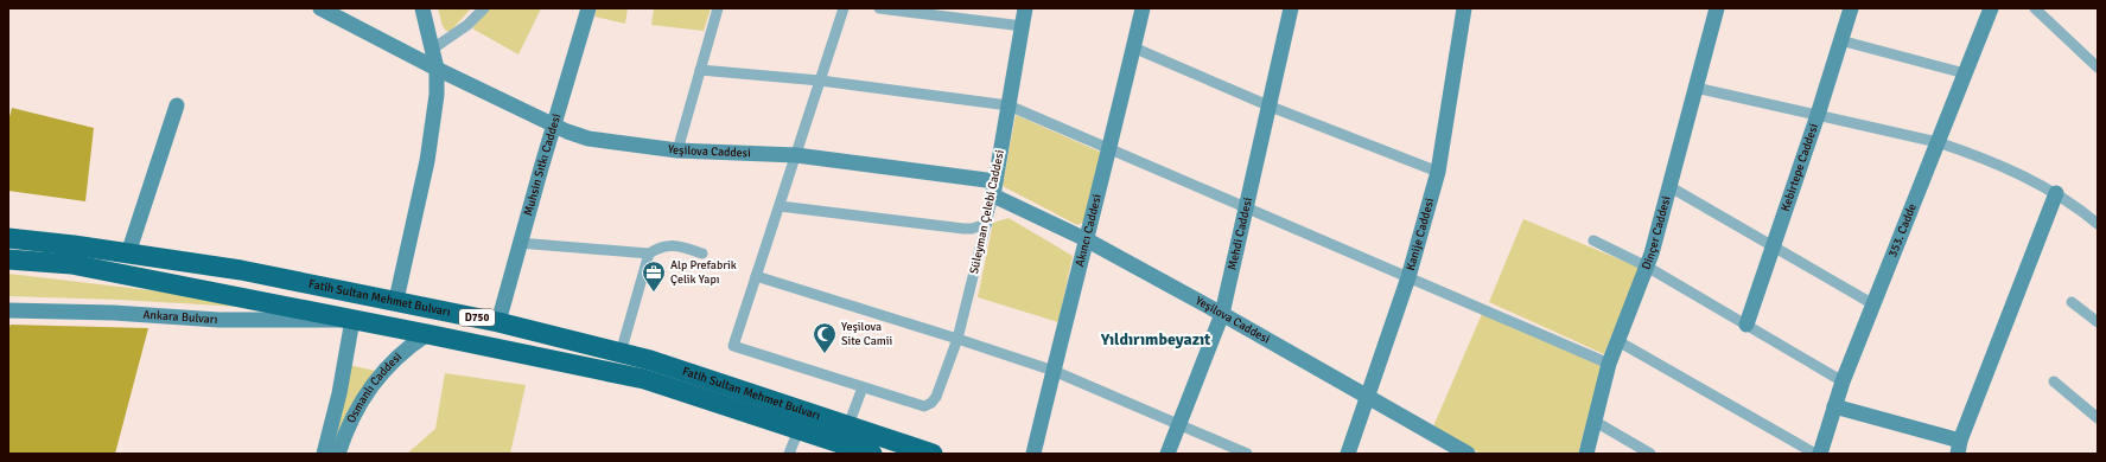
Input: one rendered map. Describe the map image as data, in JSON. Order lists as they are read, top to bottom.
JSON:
{
  "streets": {
    "highway": ["Fatih Sultan Mehmet Bulvarı", "D750"],
    "street": [
      "Yeşilova Caddesi",
      "Muhsin Sıtkı Caddesi",
      "Kebirtepe Caddesi",
      "Süleyman Çelebi Caddesi",
      "353. Cadde",
      "Akıncı Caddesi",
      "Dinçer Caddesi",
      "Mehdi Caddesi",
      "Kanije Caddesi",
      "Ankara Bulvarı",
      "Osmanlı Caddesi"
    ]
  },
  "crossings": [
    ["Yeşilova Caddesi", "Muhsin Sıtkı Caddesi"],
    ["Yeşilova Caddesi", "Süleyman Çelebi Caddesi"],
    ["Yeşilova Caddesi", "Akıncı Caddesi"],
    ["Yeşilova Caddesi", "Mehdi Caddesi"],
    ["Yeşilova Caddesi", "Kanije Caddesi"],
    ["Muhsin Sıtkı Caddesi", "Fatih Sultan Mehmet Bulvarı"],
    ["Fatih Sultan Mehmet Bulvarı", "Ankara Bulvarı"],
    ["Fatih Sultan Mehmet Bulvarı", "Osmanlı Caddesi"],
    ["Ankara Bulvarı", "Osmanlı Caddesi"]
  ],
  "districts": ["Yıldırımbeyazıt"],
  "places": {
    "office": ["Alp Prefabrik Çelik Yapı"],
    "mosque": ["Yeşilova Site Camii"]
  }
}
